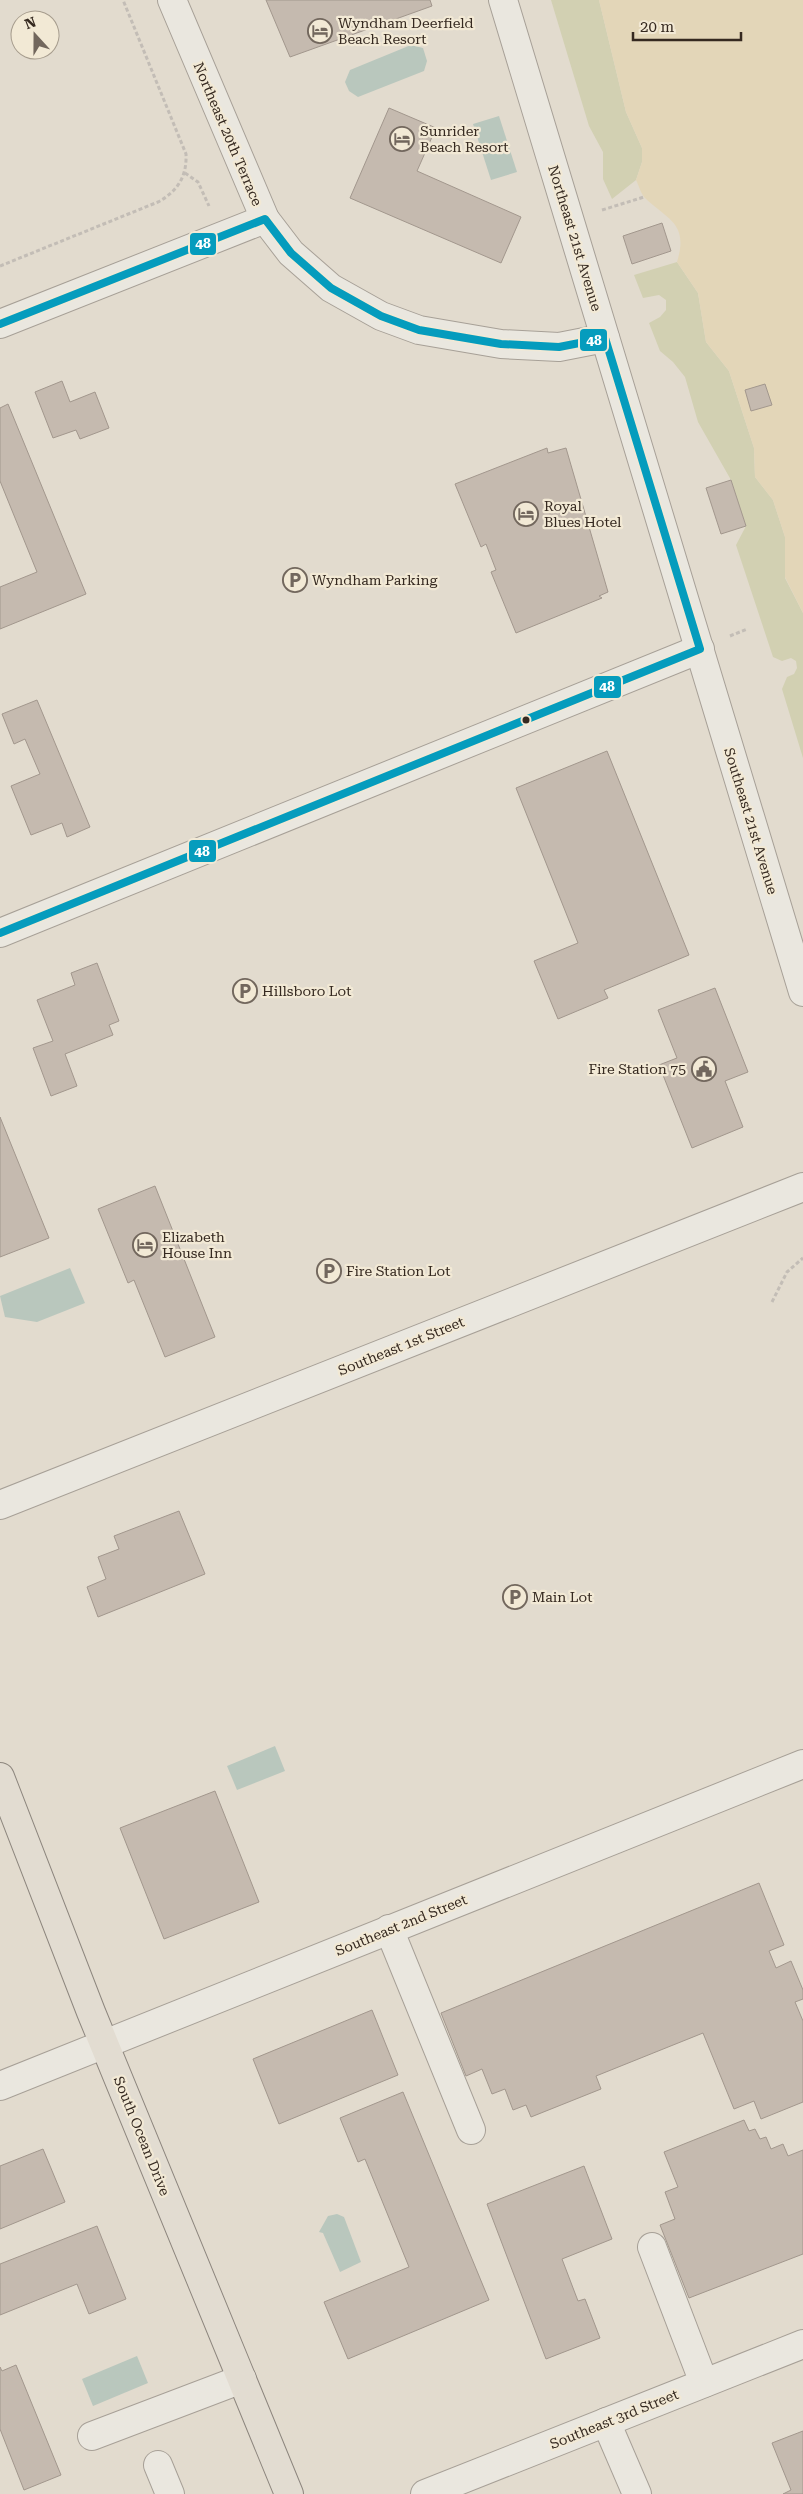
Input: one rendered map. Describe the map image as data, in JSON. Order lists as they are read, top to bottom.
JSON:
{
  "streets": {
    "main road": ["South Ocean Drive"],
    "street": [
      "Northeast 20th Terrace",
      "Northeast 21st Avenue",
      "Southeast 21st Avenue",
      "Southeast 1st Street",
      "Southeast 2nd Street",
      "Southeast 3rd Street"
    ]
  },
  "crossings": [
    ["Northeast 20th Terrace", "Northeast 21st Avenue"],
    ["Northeast 21st Avenue", "Southeast 21st Avenue"],
    ["Southeast 2nd Street", "South Ocean Drive"]
  ],
  "places": {
    "hotel": [
      "Wyndham Deerfield Beach Resort",
      "Sunrider Beach Resort",
      "Royal Blues Hotel",
      "Elizabeth House Inn"
    ],
    "parking": [
      "Wyndham Parking",
      "Hillsboro Lot",
      "Fire Station Lot",
      "Main Lot"
    ],
    "public building": ["Fire Station 75"]
  },
  "lines": ["transit line 48"],
  "scale_bar": "20 m",
  "north": "top"
}
